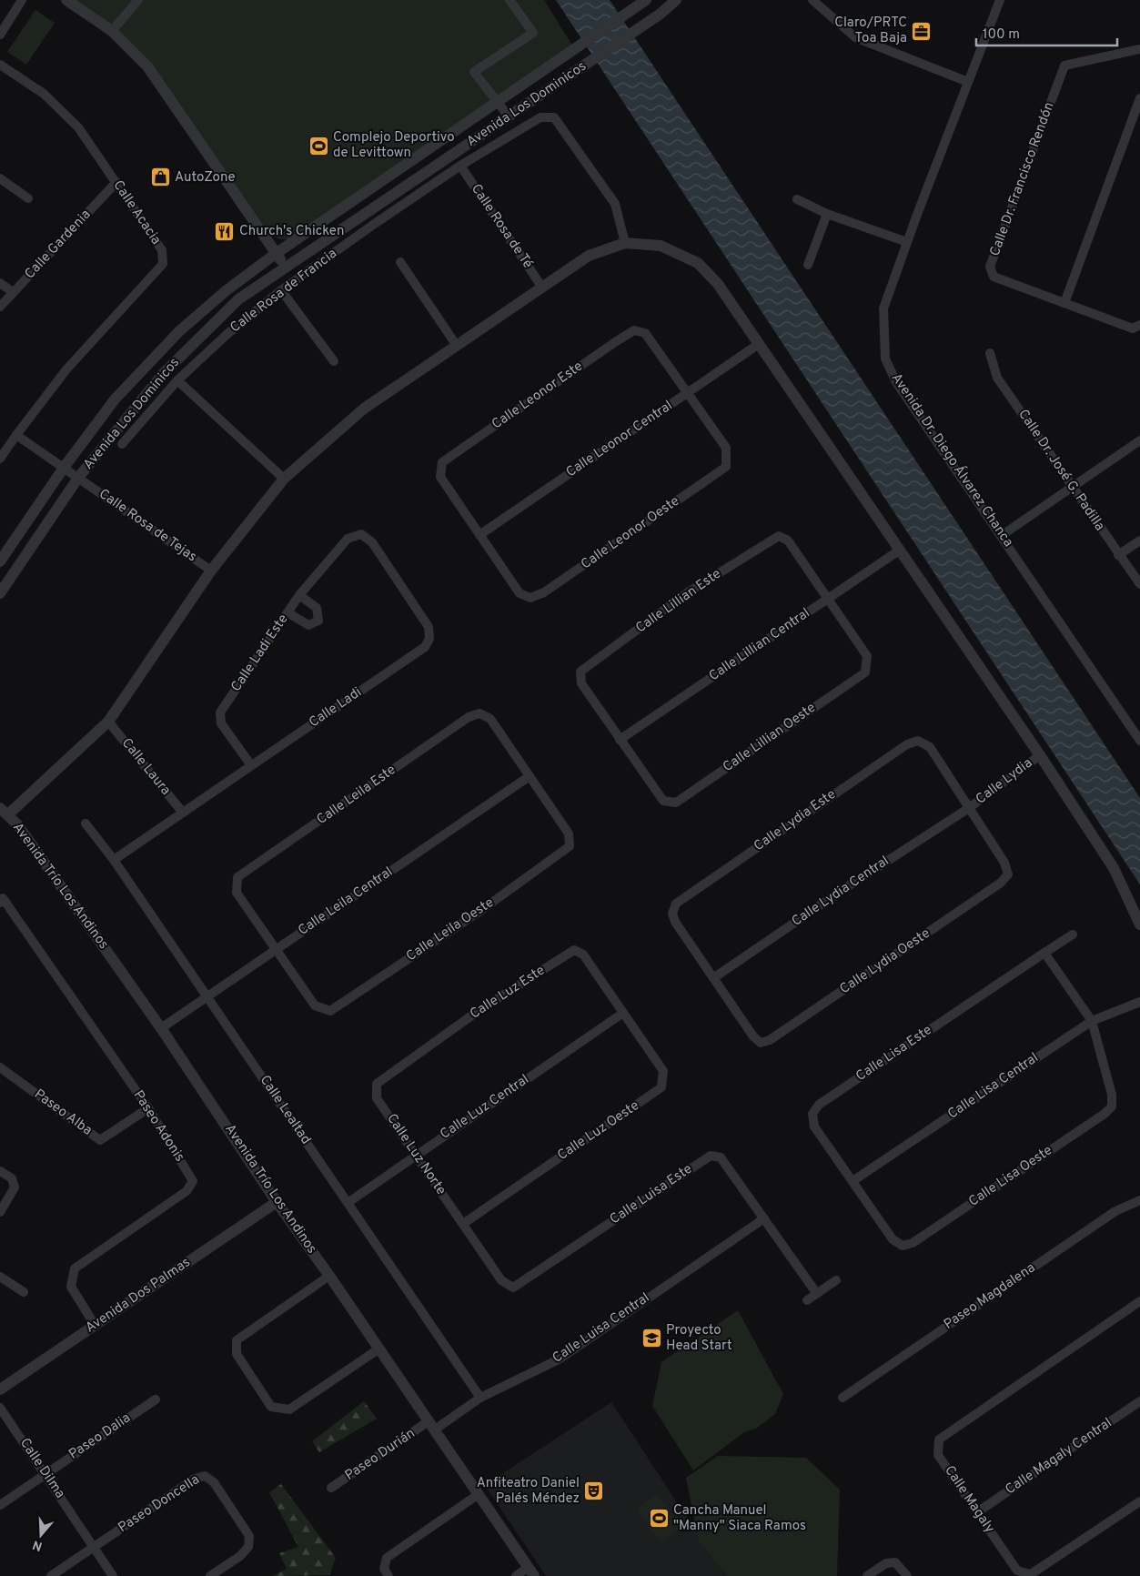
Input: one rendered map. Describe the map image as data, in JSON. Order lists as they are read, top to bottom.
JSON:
{
  "streets": {
    "street": [
      "Avenida Los Dominicos",
      "Calle Dr. Francisco Rendón",
      "Calle Acacia",
      "Calle Rosa de Té",
      "Calle Gardenia",
      "Calle Rosa de Francia",
      "Calle Leonor Este",
      "Calle Leonor Central",
      "Avenida Dr. Diego Álvarez Chanca",
      "Calle Dr. José G. Padilla",
      "Calle Rosa de Tejas",
      "Calle Leonor Oeste",
      "Calle Lillian Este",
      "Calle Lillian Central",
      "Calle Ladi Este",
      "Calle Ladi",
      "Calle Lillian Oeste",
      "Calle Laura",
      "Calle Lydia",
      "Calle Leila Este",
      "Calle Lydia Este",
      "Avenida Trío Los Andinos",
      "Calle Lydia Central",
      "Calle Leila Central",
      "Calle Leila Oeste",
      "Calle Lydia Oeste",
      "Calle Luz Este",
      "Calle Lisa Este",
      "Calle Lisa Central",
      "Calle Luz Central",
      "Calle Lealtad",
      "Paseo Alba",
      "Paseo Adonis",
      "Calle Luz Oeste",
      "Calle Luz Norte",
      "Calle Lisa Oeste",
      "Calle Luisa Este",
      "Avenida Dos Palmas",
      "Paseo Magdalena",
      "Calle Luisa Central",
      "Paseo Dalia",
      "Paseo Durián",
      "Calle Magaly Central",
      "Calle Dilma",
      "Calle Magaly",
      "Paseo Doncella"
    ]
  },
  "crossings": [
    ["Avenida Los Dominicos", "Calle Rosa de Tejas"],
    ["Calle Acacia", "Calle Gardenia"],
    ["Calle Acacia", "Calle Rosa de Tejas"],
    ["Calle Rosa de Té", "Calle Rosa de Francia"],
    ["Calle Leonor Este", "Calle Leonor Central"],
    ["Calle Leonor Este", "Calle Leonor Oeste"],
    ["Calle Leonor Central", "Calle Leonor Oeste"],
    ["Calle Lillian Este", "Calle Lillian Central"],
    ["Calle Lillian Este", "Calle Lillian Oeste"],
    ["Calle Lillian Central", "Calle Lillian Oeste"],
    ["Calle Ladi Este", "Calle Ladi"],
    ["Calle Ladi", "Calle Laura"],
    ["Calle Ladi", "Calle Lealtad"],
    ["Calle Lydia", "Calle Lydia Este"],
    ["Calle Lydia", "Calle Lydia Central"],
    ["Calle Lydia", "Calle Lydia Oeste"],
    ["Calle Leila Este", "Calle Leila Central"],
    ["Calle Leila Este", "Calle Leila Oeste"],
    ["Calle Lydia Este", "Calle Lydia Central"],
    ["Calle Lydia Este", "Calle Lydia Oeste"],
    ["Avenida Trío Los Andinos", "Calle Leila Central"],
    ["Avenida Trío Los Andinos", "Avenida Dos Palmas"],
    ["Avenida Trío Los Andinos", "Calle Luisa Central"],
    ["Avenida Trío Los Andinos", "Paseo Durián"],
    ["Calle Lydia Central", "Calle Lydia Oeste"],
    ["Calle Leila Central", "Calle Leila Oeste"],
    ["Calle Leila Central", "Calle Lealtad"],
    ["Calle Luz Este", "Calle Luz Central"],
    ["Calle Luz Este", "Calle Luz Oeste"],
    ["Calle Luz Este", "Calle Luz Norte"],
    ["Calle Lisa Este", "Calle Lisa Central"],
    ["Calle Lisa Este", "Calle Lisa Oeste"],
    ["Calle Lisa Central", "Calle Lisa Oeste"],
    ["Calle Luz Central", "Calle Lealtad"],
    ["Calle Luz Central", "Calle Luz Oeste"],
    ["Calle Luz Central", "Calle Luz Norte"],
    ["Calle Lealtad", "Calle Luisa Central"],
    ["Paseo Alba", "Paseo Adonis"],
    ["Paseo Adonis", "Avenida Dos Palmas"],
    ["Calle Luz Oeste", "Calle Luz Norte"],
    ["Calle Luz Oeste", "Calle Luisa Este"],
    ["Calle Luz Norte", "Calle Luisa Este"],
    ["Calle Luisa Este", "Calle Luisa Central"],
    ["Calle Luisa Central", "Paseo Durián"],
    ["Paseo Dalia", "Calle Dilma"],
    ["Calle Magaly Central", "Calle Magaly"],
    ["Calle Dilma", "Paseo Doncella"]
  ],
  "places": {
    "office": ["Claro/PRTC Toa Baja"],
    "sports": ["Complejo Deportivo de Levittown", "Cancha Manuel \"Manny\" Siaca Ramos"],
    "shop": ["AutoZone"],
    "restaurant": ["Church's Chicken"],
    "school or university": ["Proyecto Head Start"],
    "theatre": ["Anfiteatro Daniel Palés Méndez"]
  },
  "scale_bar": "100 m",
  "north": "bottom"
}
